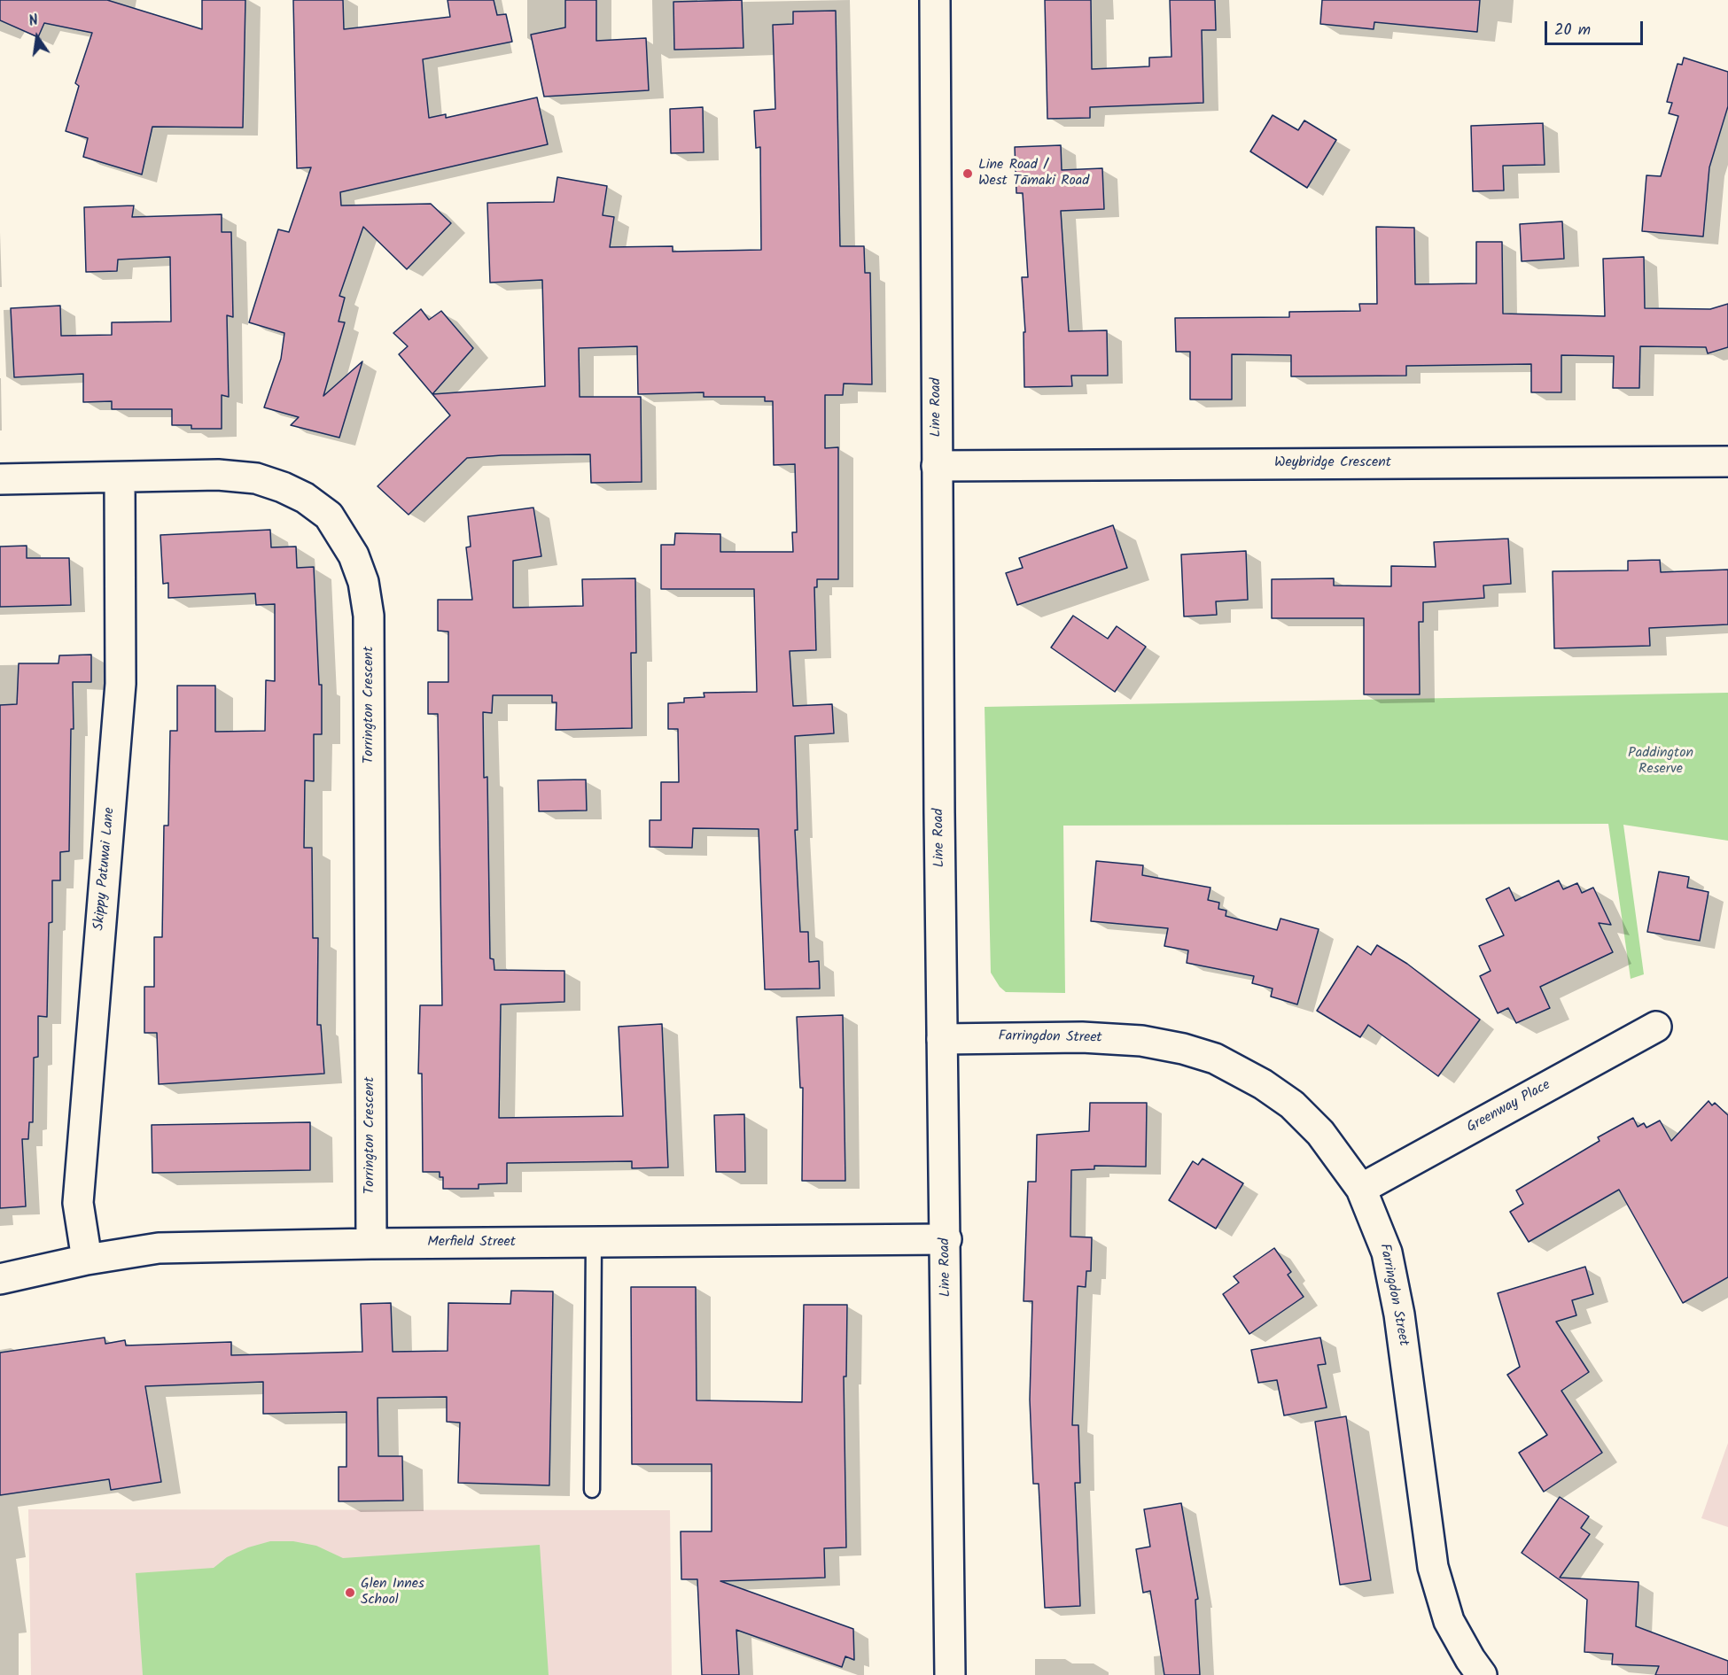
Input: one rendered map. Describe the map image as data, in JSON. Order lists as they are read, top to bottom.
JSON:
{
  "streets": {
    "street": [
      "Line Road",
      "Weybridge Crescent",
      "Torrington Crescent",
      "Skippy Patuwai Lane",
      "Farringdon Street",
      "Greenway Place",
      "Merfield Street"
    ]
  },
  "crossings": [
    ["Line Road", "Weybridge Crescent"],
    ["Line Road", "Farringdon Street"],
    ["Line Road", "Merfield Street"],
    ["Torrington Crescent", "Skippy Patuwai Lane"],
    ["Torrington Crescent", "Merfield Street"],
    ["Skippy Patuwai Lane", "Merfield Street"],
    ["Farringdon Street", "Greenway Place"]
  ],
  "parks": ["Paddington Reserve"],
  "places": ["Line Road / West Tāmaki Road", "Glen Innes School"],
  "scale_bar": "20 m",
  "north": "top"
}
